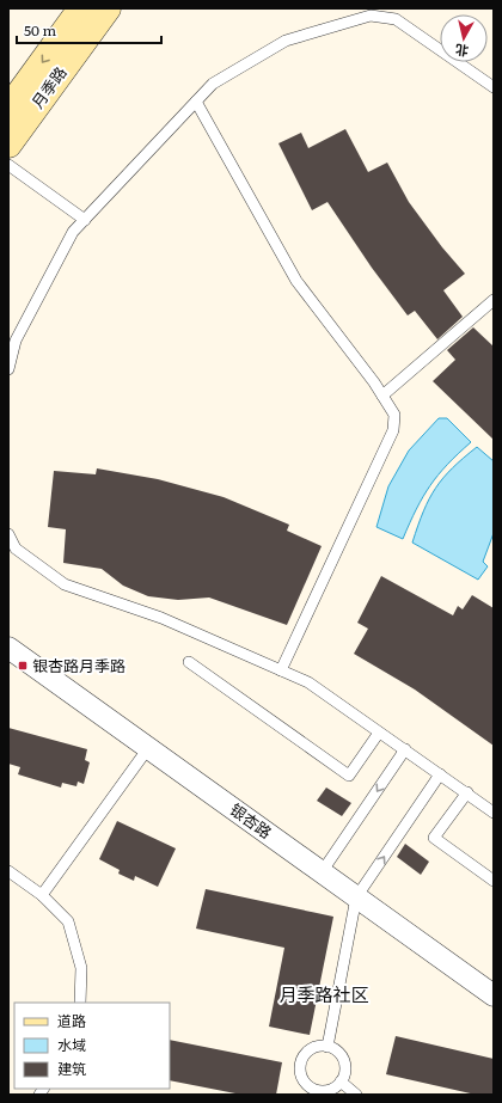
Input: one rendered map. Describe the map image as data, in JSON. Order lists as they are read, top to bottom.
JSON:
{
  "streets": {
    "street": ["月季路", "银杏路"]
  },
  "districts": ["月季路社区"],
  "places": {
    "transit": ["银杏路月季路"]
  },
  "legend": ["道路", "水域", "建筑"],
  "scale_bar": "50 m",
  "north": "bottom"
}
